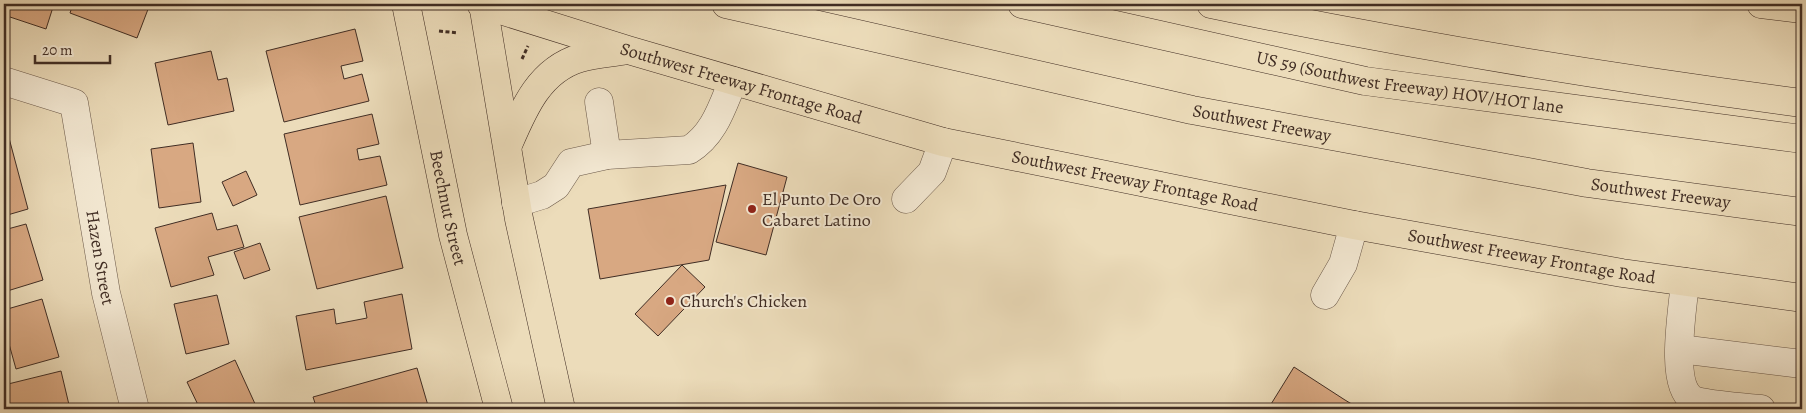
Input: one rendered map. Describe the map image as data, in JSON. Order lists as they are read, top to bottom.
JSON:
{
  "streets": {
    "main road": [
      "US 59 (Southwest Freeway) HOV/HOT lane",
      "Southwest Freeway Frontage Road",
      "Southwest Freeway",
      "Beechnut Street"
    ],
    "street": ["Hazen Street"]
  },
  "places": ["El Punto De Oro Cabaret Latino", "Church's Chicken"],
  "scale_bar": "20 m"
}
